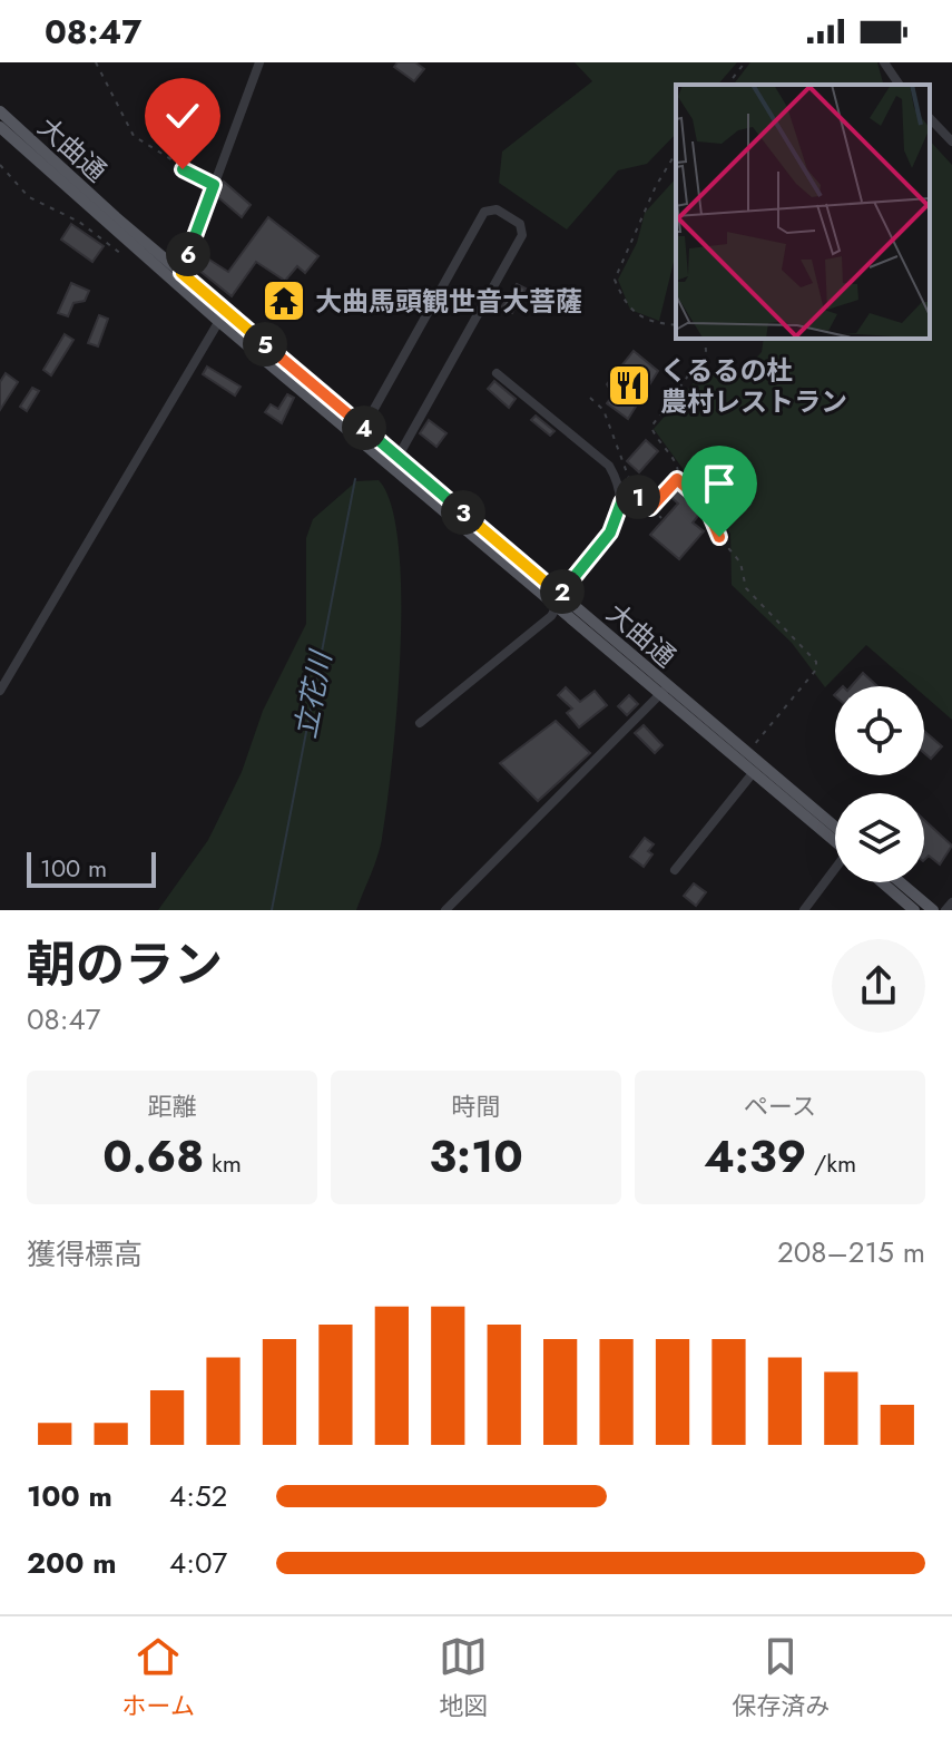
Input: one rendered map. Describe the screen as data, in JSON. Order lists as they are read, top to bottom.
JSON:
{
  "streets": {
    "main road": ["大曲通"]
  },
  "water": ["立花川"],
  "places": {
    "temple": ["大曲馬頭観世音大菩薩"],
    "restaurant": ["くるるの杜 農村レストラン"]
  },
  "scale_bar": "100 m",
  "page": {
    "status": "08:47",
    "pins": [
      "6",
      "5",
      "4",
      "1",
      "3",
      "2"
    ],
    "scale": "100 m",
    "heading": ["朝のラン", "08:47"],
    "stats": [
      ["距離", "0.68 km"],
      ["時間", "3:10"],
      ["ペース", "4:39 /km"]
    ],
    "chart": ["獲得標高", "208–215 m"],
    "list": [
      {
        "name": "100 m",
        "note": "4:52"
      },
      {
        "name": "200 m",
        "note": "4:07"
      }
    ],
    "tabs": ["ホーム", "地図", "保存済み"]
  }
}
